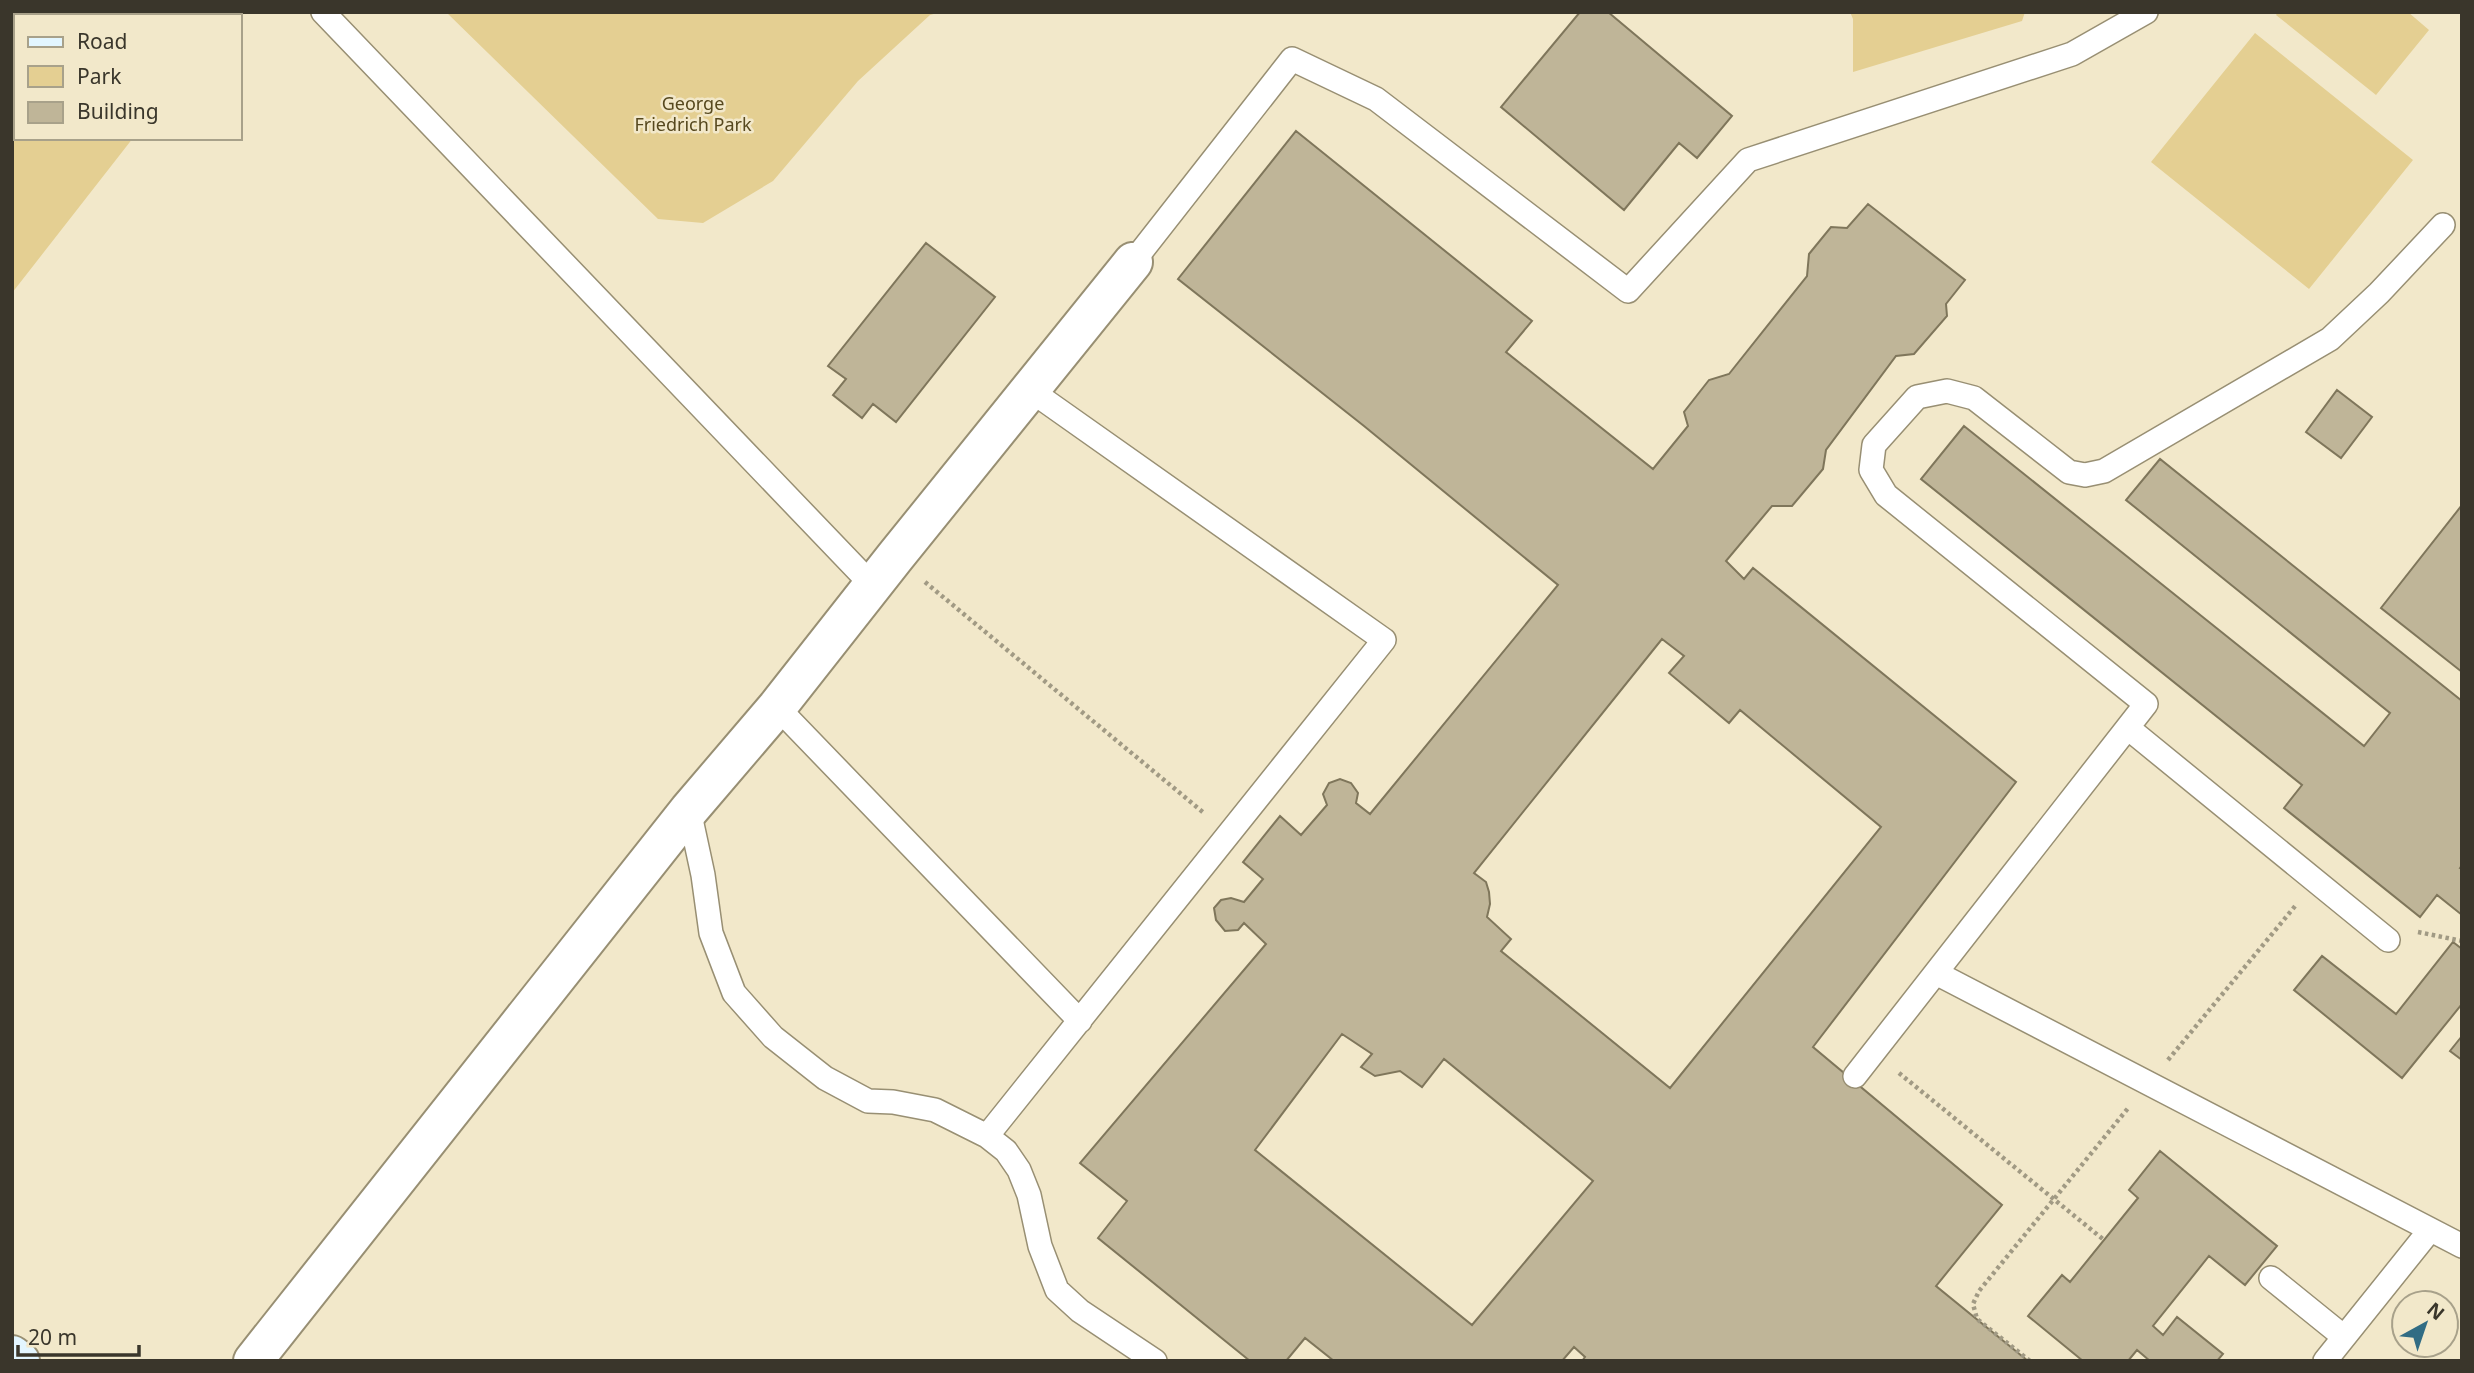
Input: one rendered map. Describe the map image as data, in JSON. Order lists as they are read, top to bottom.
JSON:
{
  "parks": ["George Friedrich Park"],
  "legend": ["Road", "Park", "Building"],
  "scale_bar": "20 m",
  "north": "top right"
}
